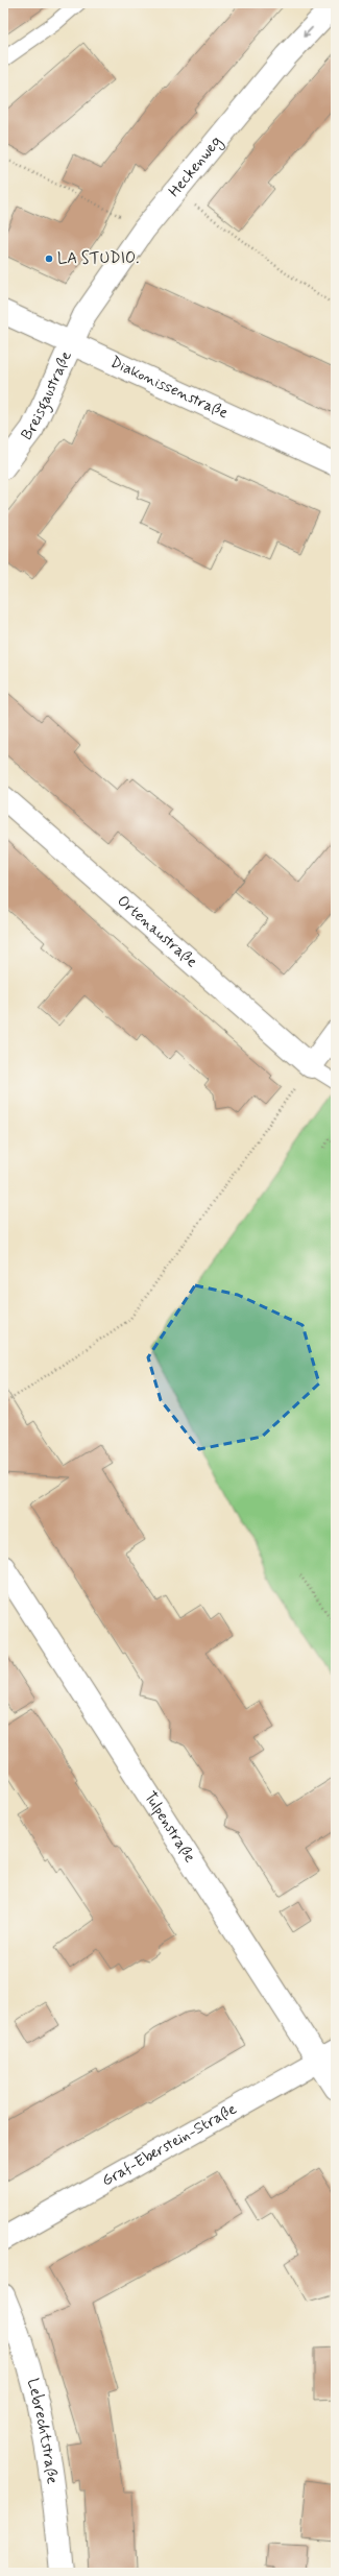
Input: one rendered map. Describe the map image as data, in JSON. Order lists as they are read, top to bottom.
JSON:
{
  "streets": {
    "street": [
      "Heckenweg",
      "Diakonissenstraße",
      "Breisgaustraße",
      "Ortenaustraße",
      "Tulpenstraße",
      "Graf-Eberstein-Straße",
      "Lebrechtstraße"
    ]
  },
  "crossings": [
    ["Heckenweg", "Diakonissenstraße"],
    ["Heckenweg", "Breisgaustraße"],
    ["Diakonissenstraße", "Breisgaustraße"],
    ["Tulpenstraße", "Graf-Eberstein-Straße"]
  ],
  "one_way": ["Heckenweg"],
  "places": ["LA STUDIO."]
}
